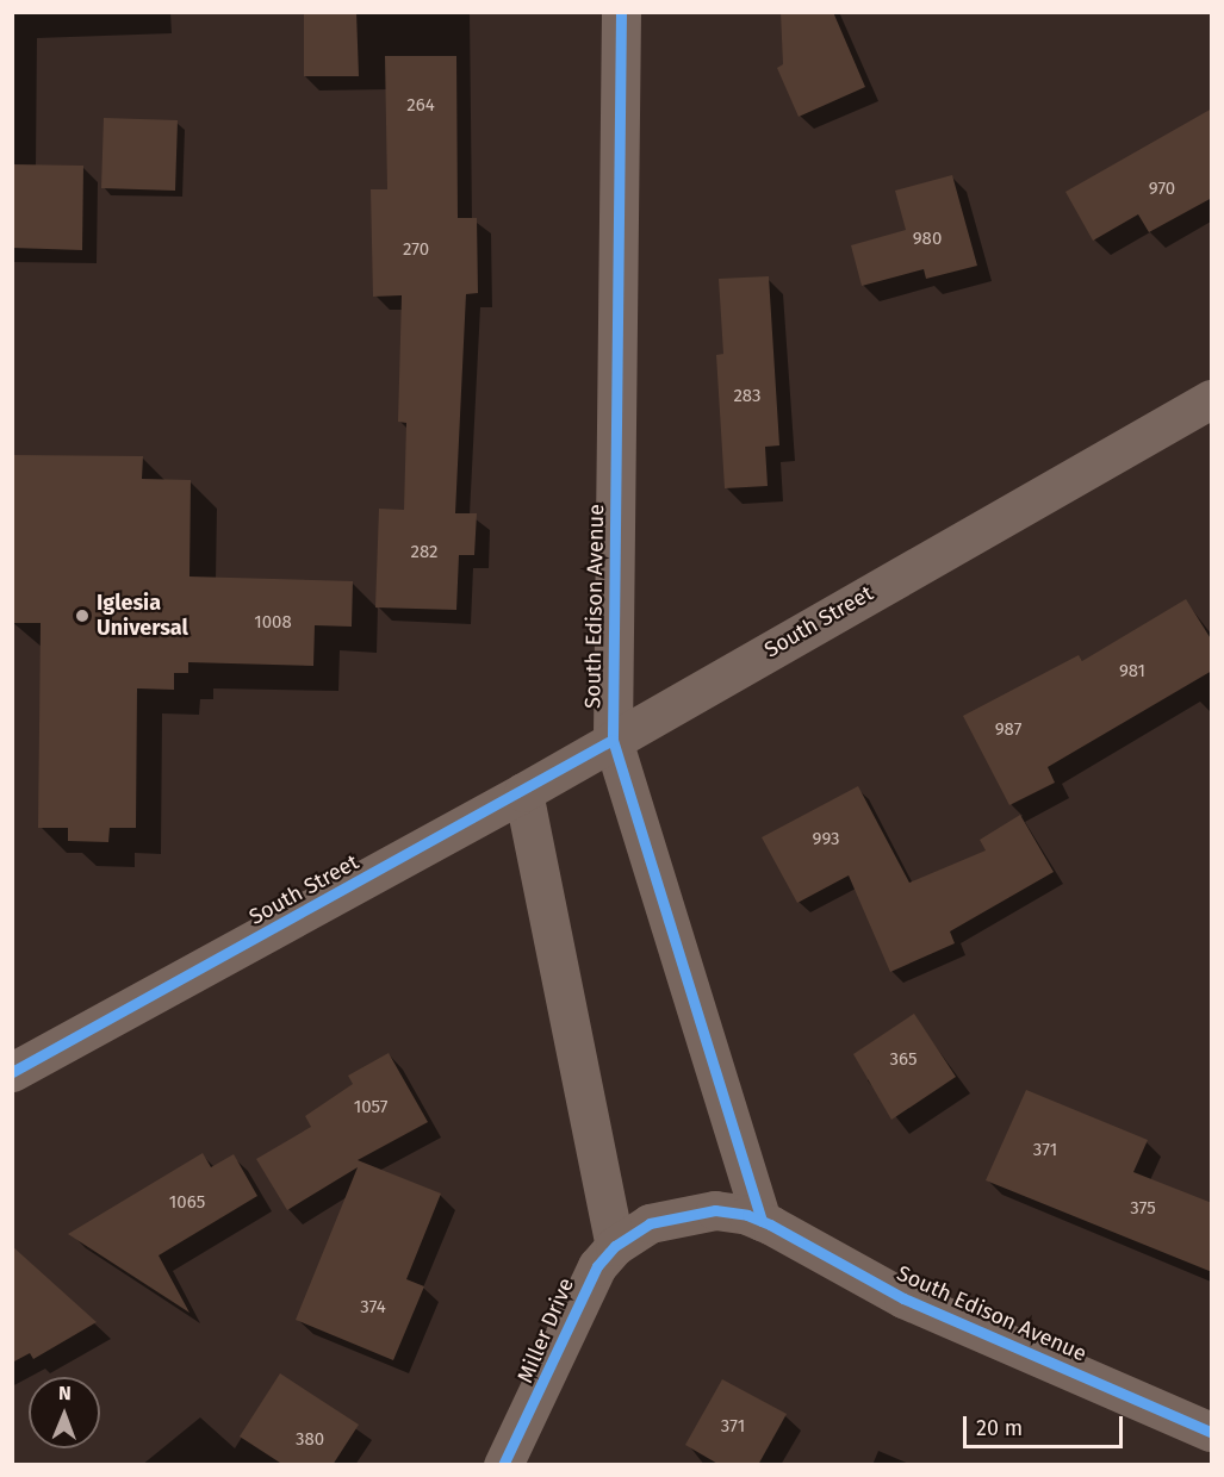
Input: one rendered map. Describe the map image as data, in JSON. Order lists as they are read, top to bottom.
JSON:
{
  "streets": {
    "street": ["South Edison Avenue", "South Street", "Miller Drive"]
  },
  "crossings": [
    ["South Edison Avenue", "South Street"],
    ["South Edison Avenue", "Miller Drive"]
  ],
  "places": ["Iglesia Universal"],
  "house_numbers": [
    "264",
    "970",
    "980",
    "270",
    "283",
    "282",
    "1008",
    "981",
    "987",
    "993",
    "365",
    "1057",
    "371",
    "1065",
    "375",
    "374",
    "371",
    "380"
  ],
  "scale_bar": "20 m",
  "north": "top"
}
